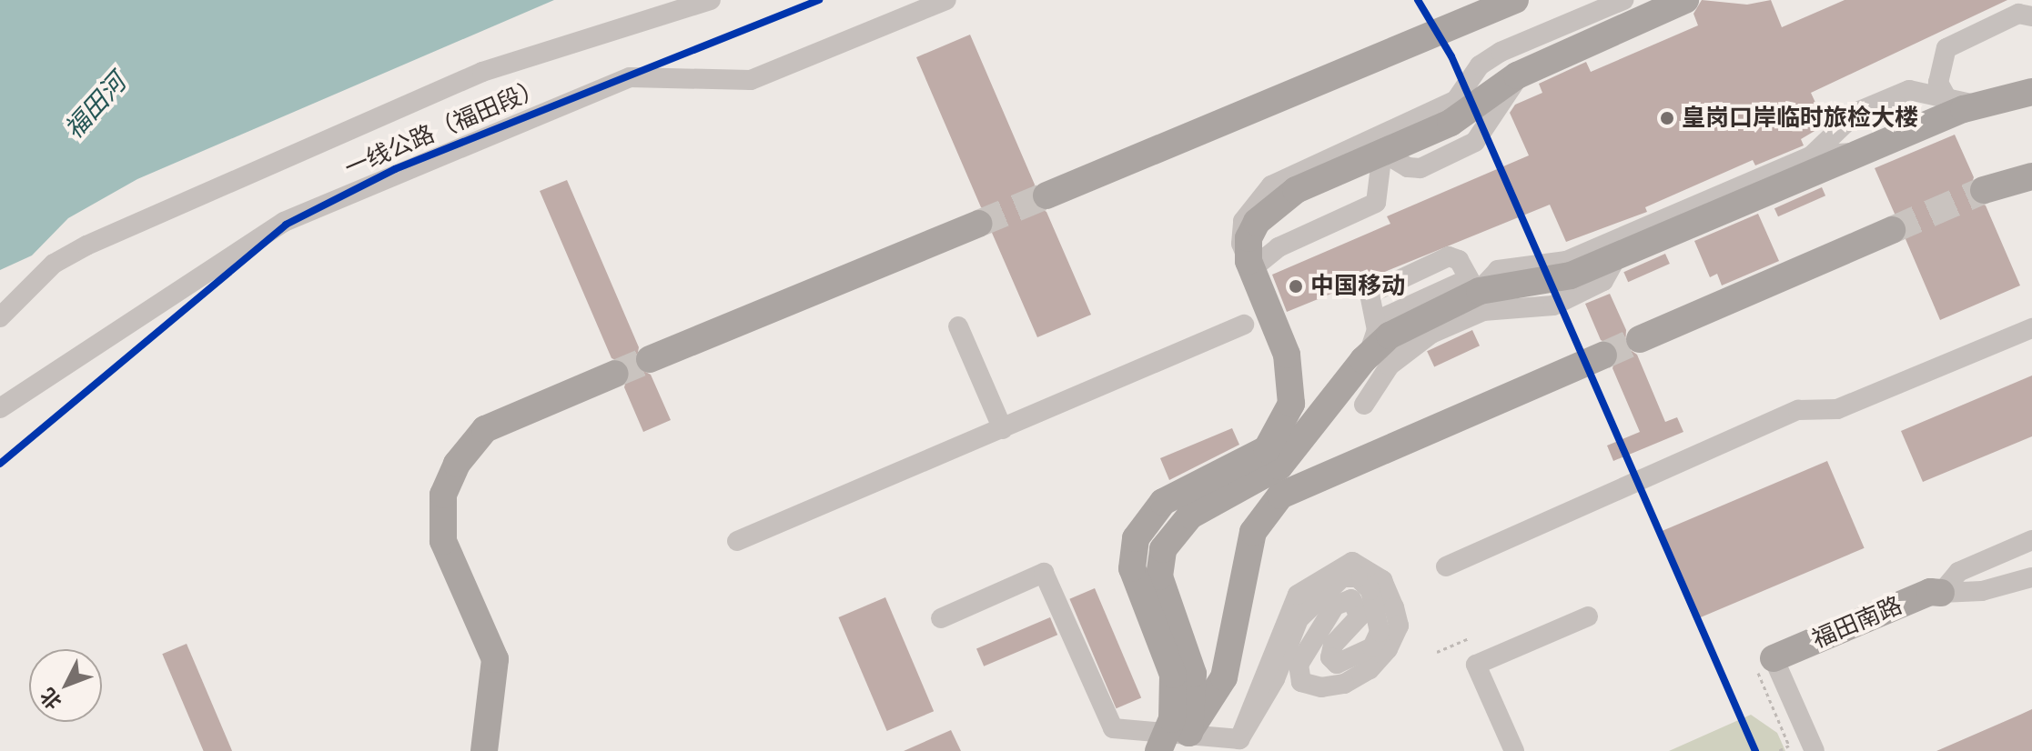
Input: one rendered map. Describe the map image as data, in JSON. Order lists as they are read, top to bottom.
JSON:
{
  "streets": {
    "main road": ["福田南路"],
    "street": ["一线公路（福田段）"]
  },
  "water": ["福田河"],
  "places": ["皇岗口岸临时旅检大楼", "中国移动"],
  "north": "bottom left"
}
